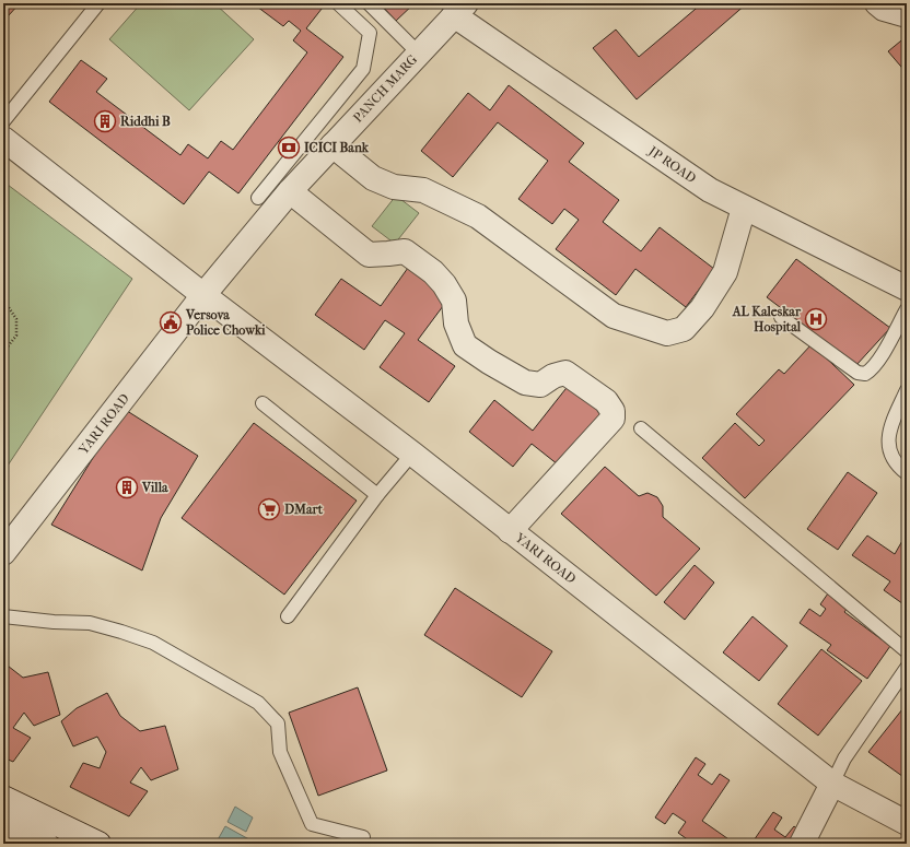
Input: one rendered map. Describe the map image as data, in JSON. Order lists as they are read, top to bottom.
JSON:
{
  "streets": {
    "street": ["PANCH MARG", "JP ROAD", "YARI ROAD"]
  },
  "crossings": [
    ["PANCH MARG", "JP ROAD"],
    ["PANCH MARG", "YARI ROAD"]
  ],
  "places": {
    "building": ["Riddhi B", "Villa"],
    "bank": ["ICICI Bank"],
    "hospital": ["AL Kaleskar Hospital"],
    "public building": ["Versova Police Chowki"],
    "supermarket": ["DMart"]
  }
}
